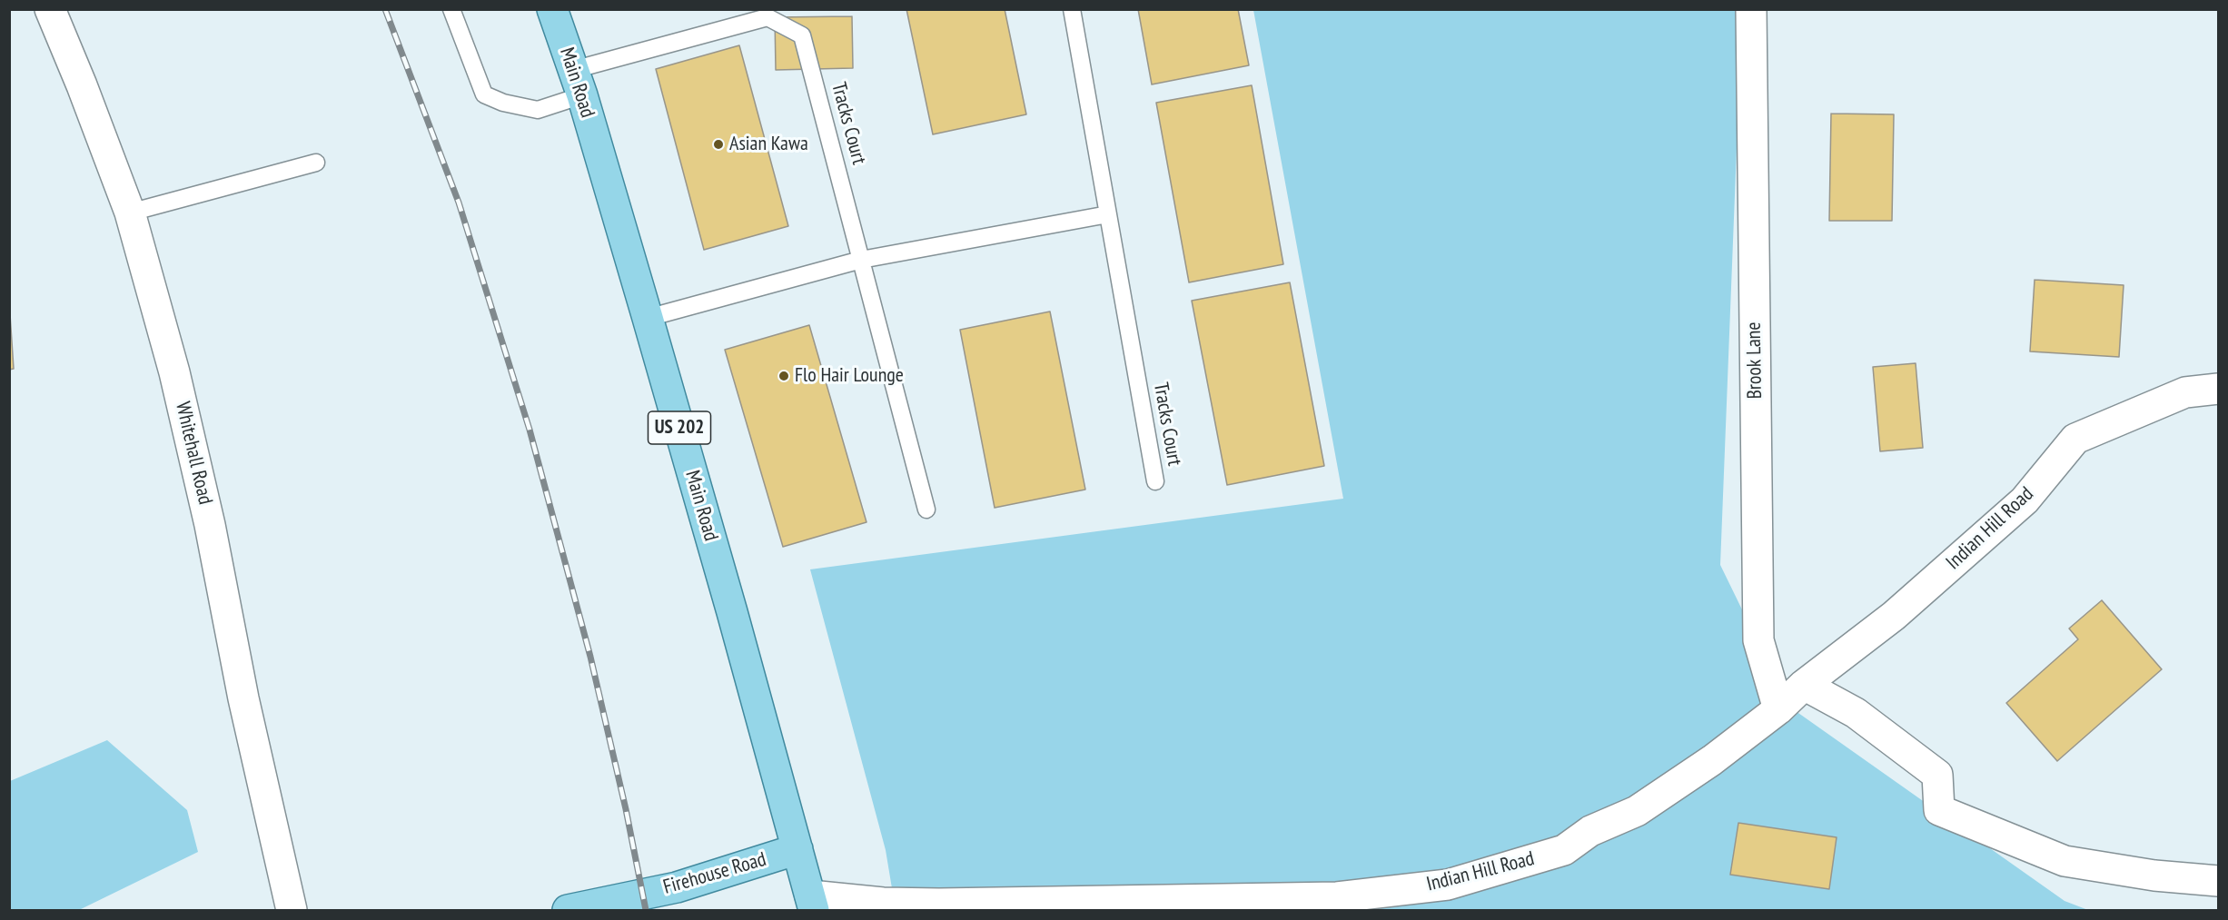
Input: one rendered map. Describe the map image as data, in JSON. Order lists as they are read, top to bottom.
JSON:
{
  "streets": {
    "main road": ["Main Road", "US 202", "Firehouse Road"],
    "street": ["Brook Lane", "Whitehall Road", "Indian Hill Road"],
    "lane": ["Tracks Court"]
  },
  "crossings": [
    ["Main Road", "Tracks Court"],
    ["Main Road", "Indian Hill Road"],
    ["Main Road", "Firehouse Road"],
    ["Brook Lane", "Indian Hill Road"]
  ],
  "places": ["Asian Kawa", "Flo Hair Lounge"]
}
